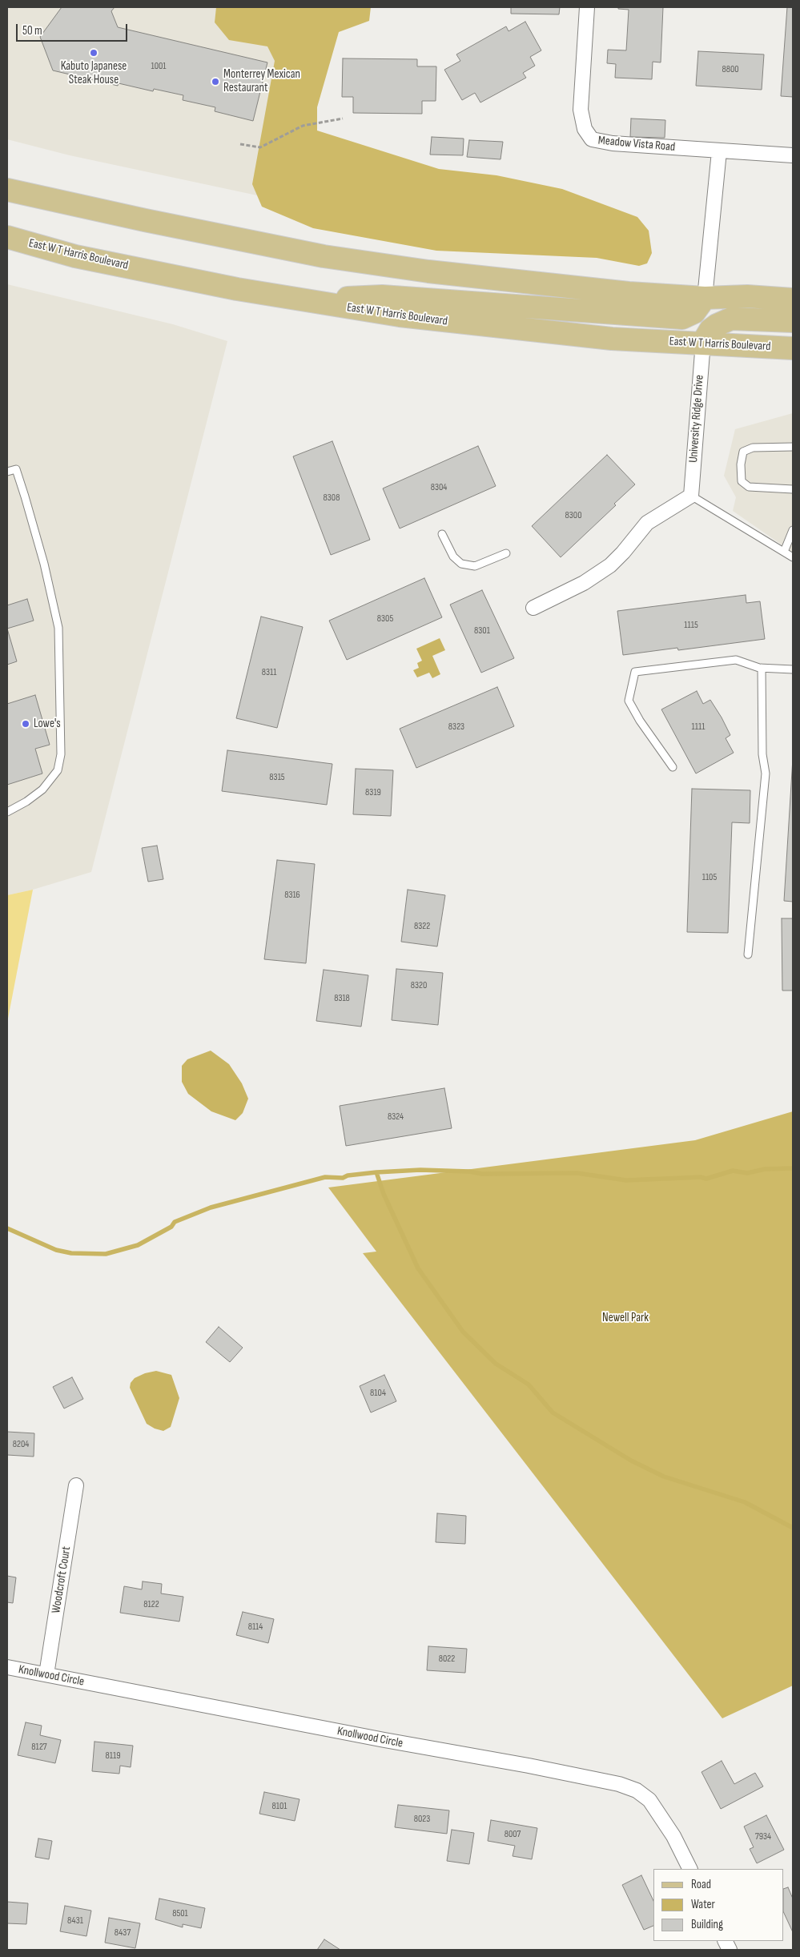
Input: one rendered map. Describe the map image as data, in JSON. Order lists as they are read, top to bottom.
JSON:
{
  "streets": {
    "main road": ["East W T Harris Boulevard"],
    "street": [
      "Meadow Vista Road",
      "University Ridge Drive",
      "Woodcroft Court",
      "Knollwood Circle"
    ]
  },
  "crossings": [
    ["East W T Harris Boulevard", "University Ridge Drive"],
    ["Woodcroft Court", "Knollwood Circle"]
  ],
  "parks": ["Newell Park"],
  "places": ["Kabuto Japanese Steak House", "Monterrey Mexican Restaurant", "Lowe's"],
  "house_numbers": [
    "1001",
    "8800",
    "8304",
    "8308",
    "8300",
    "8305",
    "1115",
    "8301",
    "8311",
    "8323",
    "1111",
    "8315",
    "8319",
    "1105",
    "8316",
    "8322",
    "8320",
    "8318",
    "8324",
    "8104",
    "8204",
    "8122",
    "8114",
    "8022",
    "8127",
    "8119",
    "8101",
    "8023",
    "8007",
    "7934",
    "8501",
    "8431",
    "8437"
  ],
  "legend": ["Road", "Water", "Building"],
  "scale_bar": "50 m"
}
